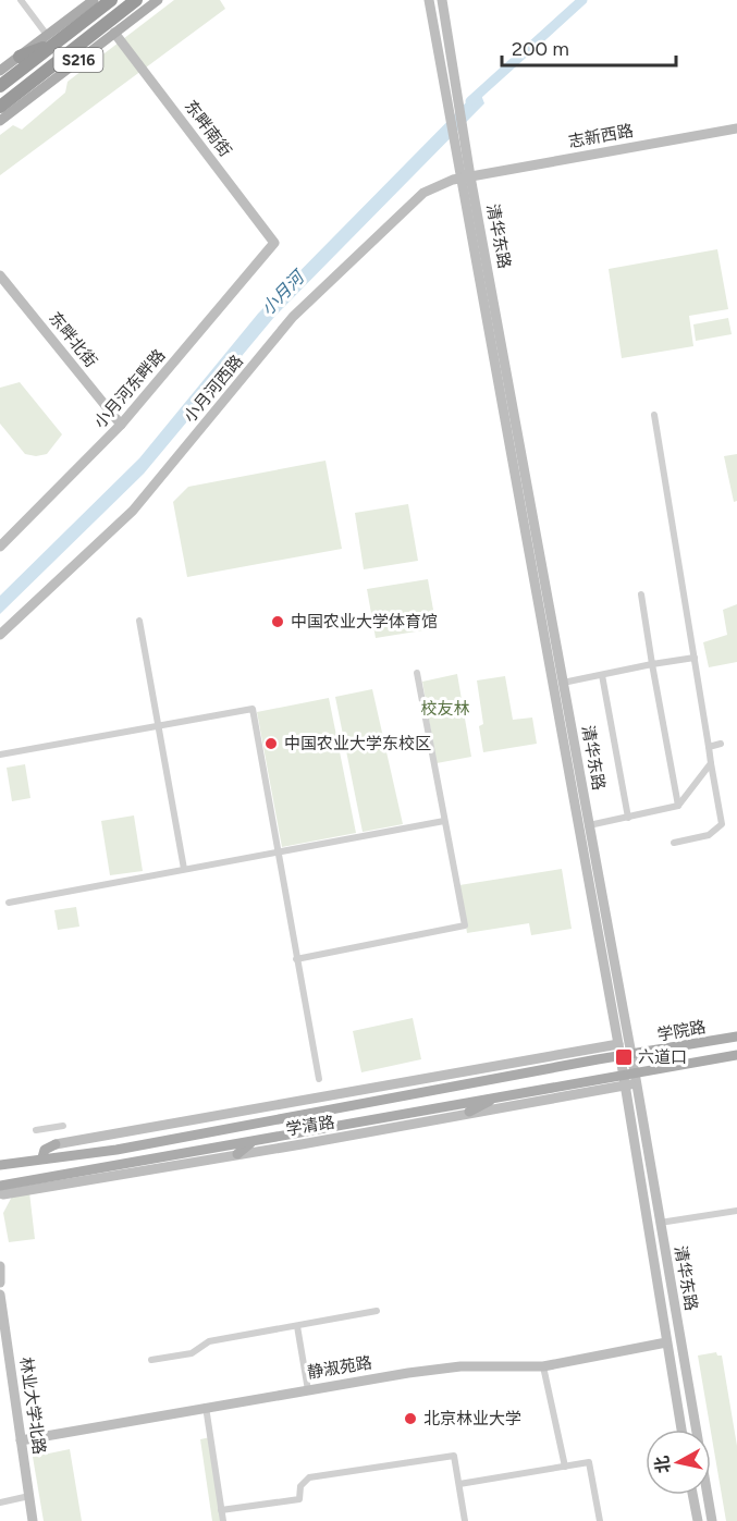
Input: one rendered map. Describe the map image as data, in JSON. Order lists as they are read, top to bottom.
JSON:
{
  "streets": {
    "main road": ["S216", "学院路", "学清路"],
    "street": [
      "东畔南街",
      "志新西路",
      "清华东路",
      "东畔北街",
      "小月河东畔路",
      "小月河西路",
      "静淑苑路",
      "林业大学北路"
    ]
  },
  "crossings": [
    ["S216", "东畔南街"],
    ["东畔南街", "小月河东畔路"],
    ["志新西路", "清华东路"],
    ["志新西路", "小月河西路"],
    ["清华东路", "小月河西路"],
    ["清华东路", "学院路"],
    ["清华东路", "学清路"],
    ["清华东路", "静淑苑路"],
    ["东畔北街", "小月河东畔路"],
    ["学院路", "学清路"],
    ["静淑苑路", "林业大学北路"]
  ],
  "water": ["小月河"],
  "parks": ["校友林"],
  "places": {
    "other": ["中国农业大学体育馆", "中国农业大学东校区", "北京林业大学"],
    "transit": ["六道口"]
  },
  "scale_bar": "200 m",
  "north": "left"
}
